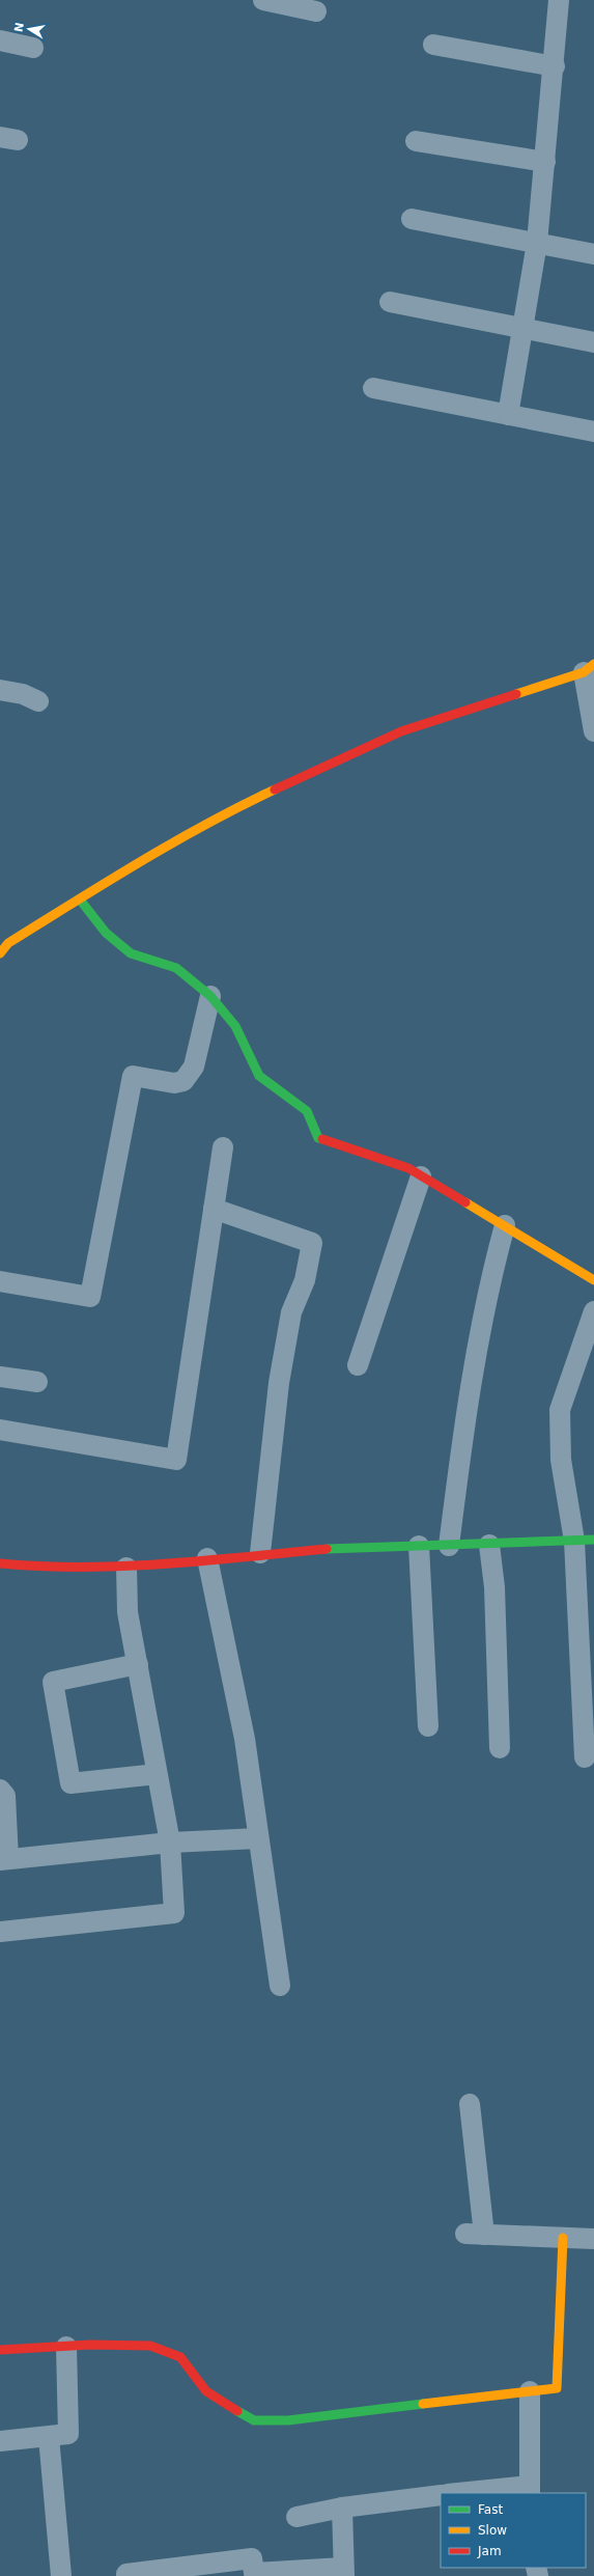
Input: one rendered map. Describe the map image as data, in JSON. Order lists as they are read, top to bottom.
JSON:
{
  "legend": ["Fast", "Slow", "Jam"],
  "north": "left"
}
